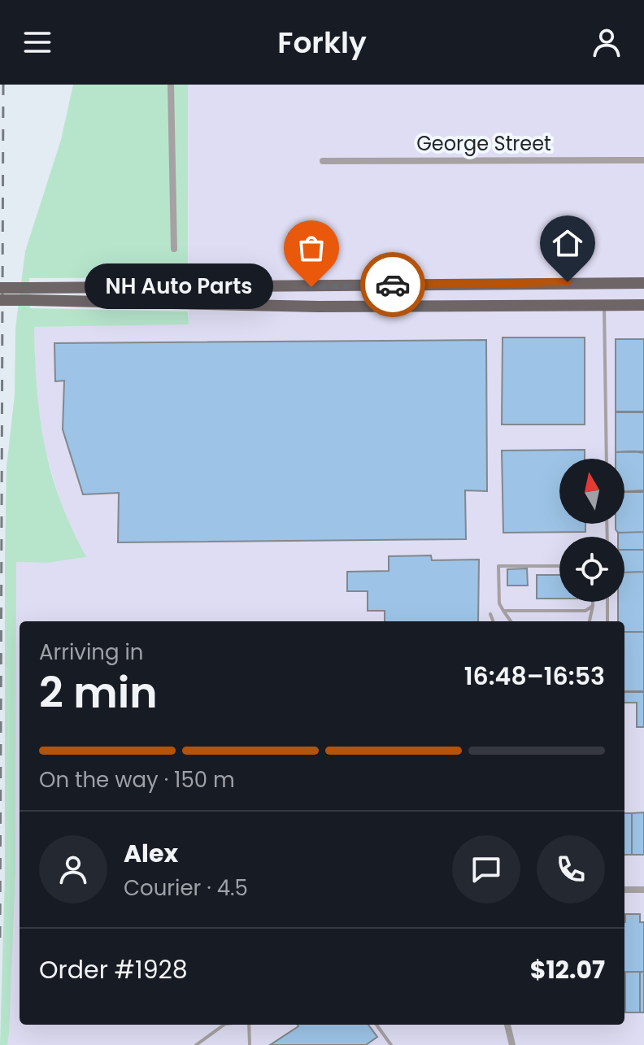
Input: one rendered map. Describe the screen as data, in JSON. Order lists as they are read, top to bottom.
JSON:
{
  "streets": {
    "street": ["George Street"]
  },
  "places": ["NH Auto Parts"],
  "north": "top",
  "page": {
    "header": "Forkly",
    "bubble": "NH Auto Parts",
    "heading": ["2 min", "Arriving in", "16:48–16:53"],
    "panel": [
      "Alex",
      "Courier · 4.5",
      "Order #1928",
      "$12.07"
    ],
    "bar": "On the way · 150 m"
  }
}
